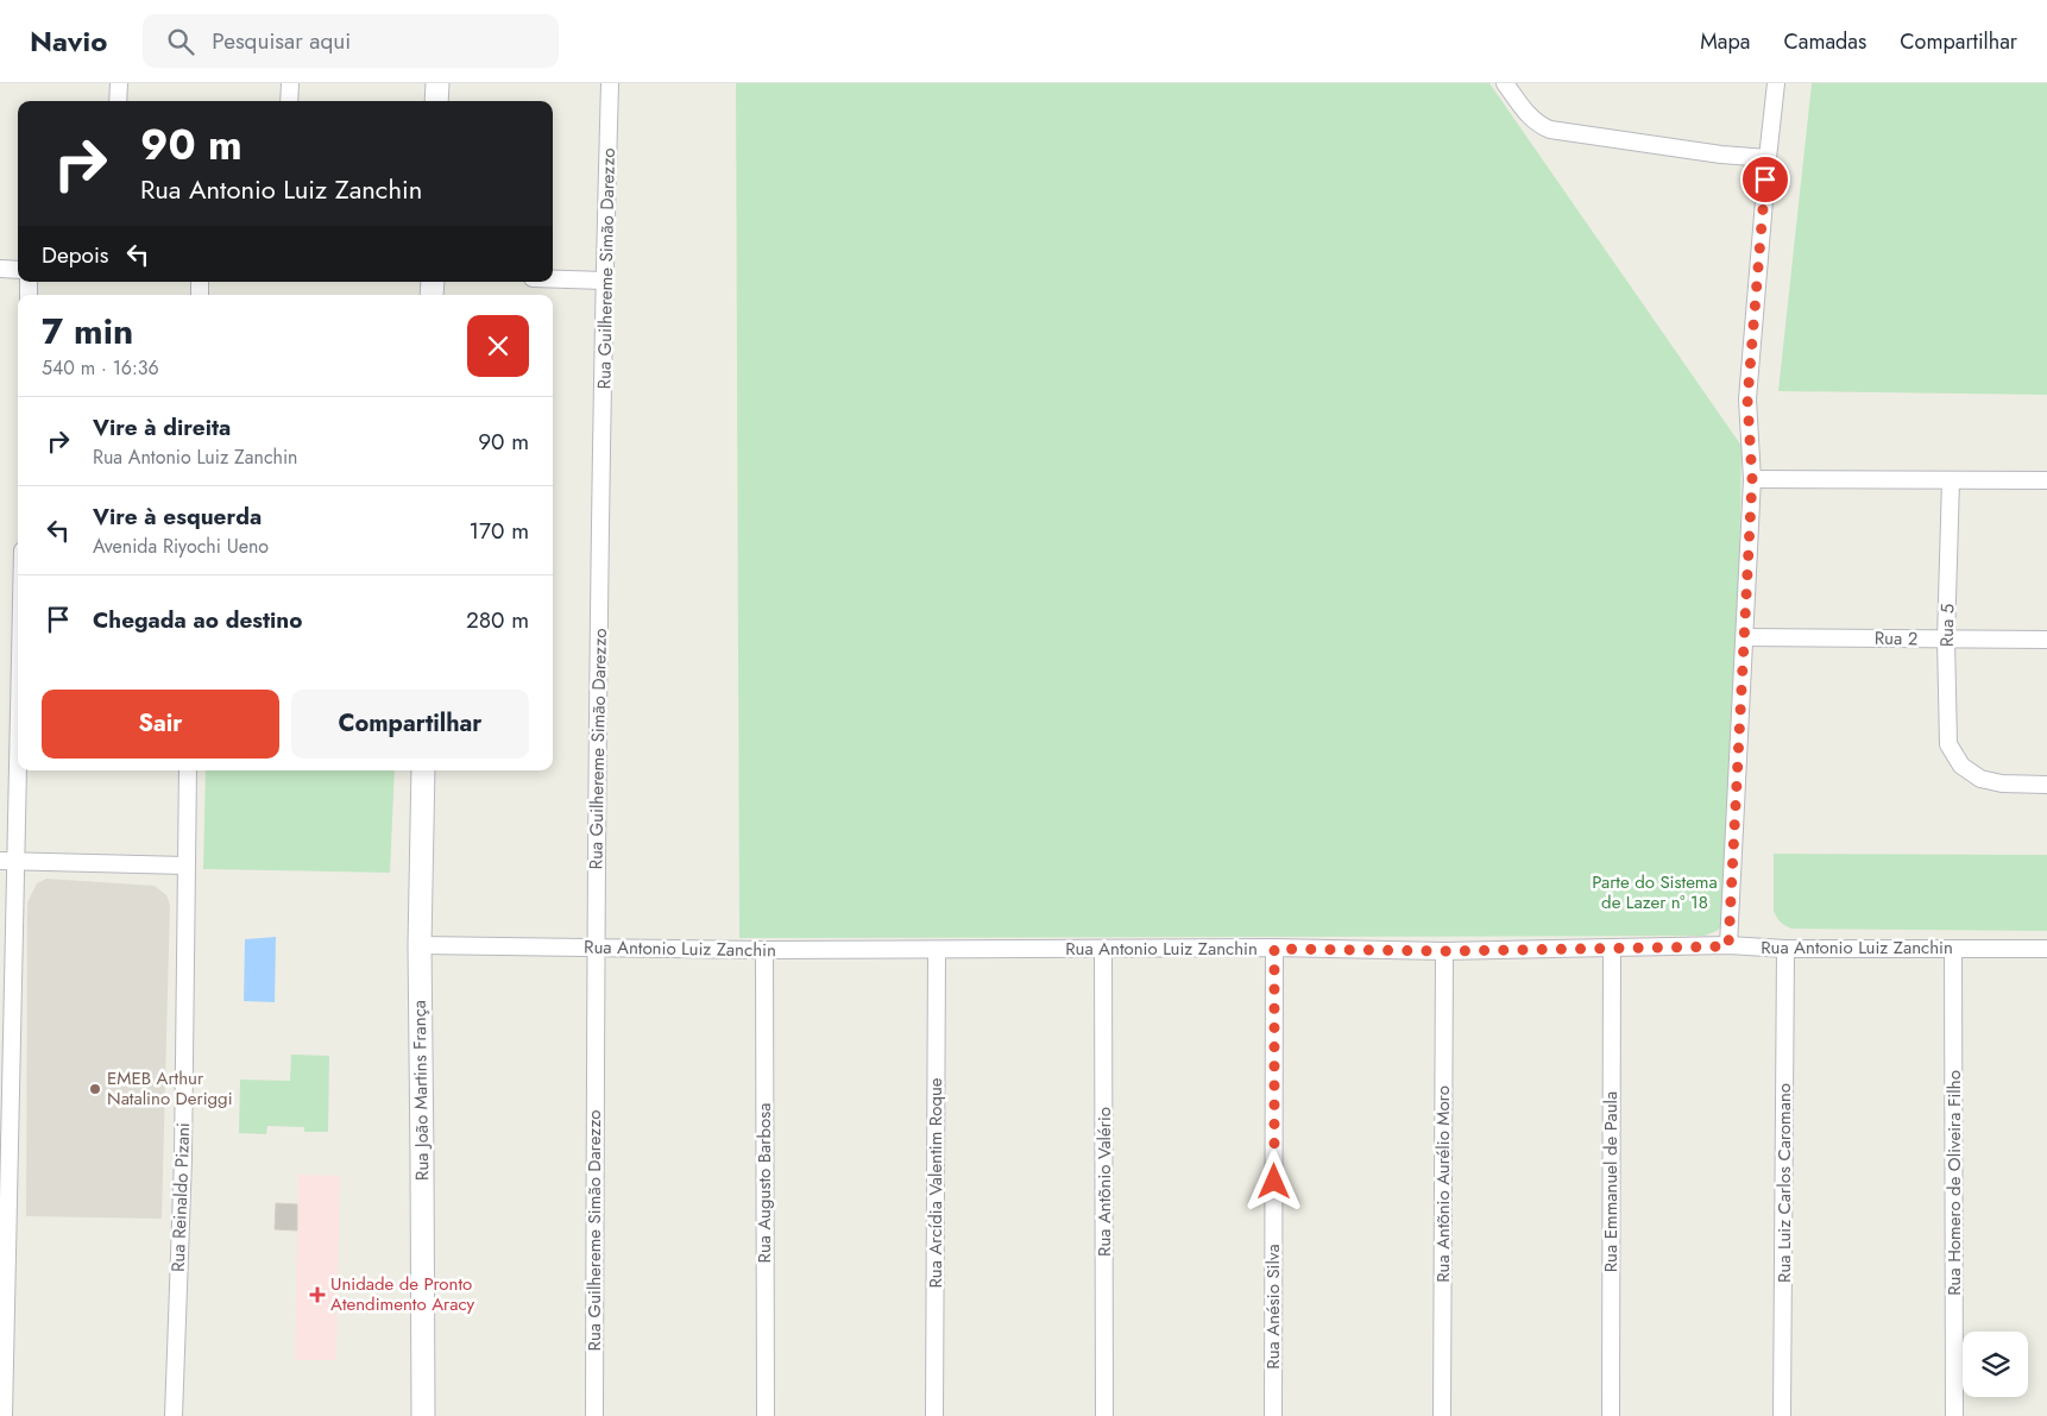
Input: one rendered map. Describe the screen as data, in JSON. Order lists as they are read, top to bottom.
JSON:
{
  "streets": {
    "main road": ["Rua João Martins França"],
    "street": [
      "Rua Guilhereme Simão Darezzo",
      "Rua 5",
      "Rua 2",
      "Rua Antonio Luiz Zanchin",
      "Rua Antõnio Valério",
      "Rua Emmanuel de Paula",
      "Rua Augusto Barbosa",
      "Rua Arcídia Valentim Roque",
      "Rua Luiz Carlos Caromano",
      "Rua Homero de Oliveira Filho",
      "Rua Antõnio Aurélio Moro",
      "Rua Reinaldo Pizani",
      "Rua Anésio Silva"
    ]
  },
  "crossings": [
    ["Rua Guilhereme Simão Darezzo", "Rua Antonio Luiz Zanchin"],
    ["Rua 5", "Rua 2"],
    ["Rua Antonio Luiz Zanchin", "Rua João Martins França"],
    ["Rua Antonio Luiz Zanchin", "Rua Antõnio Valério"],
    ["Rua Antonio Luiz Zanchin", "Rua Emmanuel de Paula"],
    ["Rua Antonio Luiz Zanchin", "Rua Augusto Barbosa"],
    ["Rua Antonio Luiz Zanchin", "Rua Arcídia Valentim Roque"],
    ["Rua Antonio Luiz Zanchin", "Rua Luiz Carlos Caromano"],
    ["Rua Antonio Luiz Zanchin", "Rua Homero de Oliveira Filho"],
    ["Rua Antonio Luiz Zanchin", "Rua Antõnio Aurélio Moro"],
    ["Rua Antonio Luiz Zanchin", "Rua Anésio Silva"]
  ],
  "parks": ["Parte do Sistema de Lazer nº 18"],
  "places": {
    "other": ["EMEB Arthur Natalino Deriggi"],
    "health": ["Unidade de Pronto Atendimento Aracy"]
  },
  "page": {
    "header": "Navio",
    "search": "Pesquisar aqui",
    "nav": ["Mapa", "Camadas", "Compartilhar"],
    "turn": ["90 m", "Rua Antonio Luiz Zanchin"],
    "then": "Depois",
    "heading": ["7 min", "540 m · 16:36"],
    "list": [
      {
        "name": "Vire à direita",
        "note": "Rua Antonio Luiz Zanchin",
        "value": "90 m"
      },
      {
        "name": "Vire à esquerda",
        "note": "Avenida Riyochi Ueno",
        "value": "170 m"
      },
      {
        "name": "Chegada ao destino",
        "value": "280 m"
      }
    ],
    "buttons": ["Sair", "Compartilhar"]
  }
}
